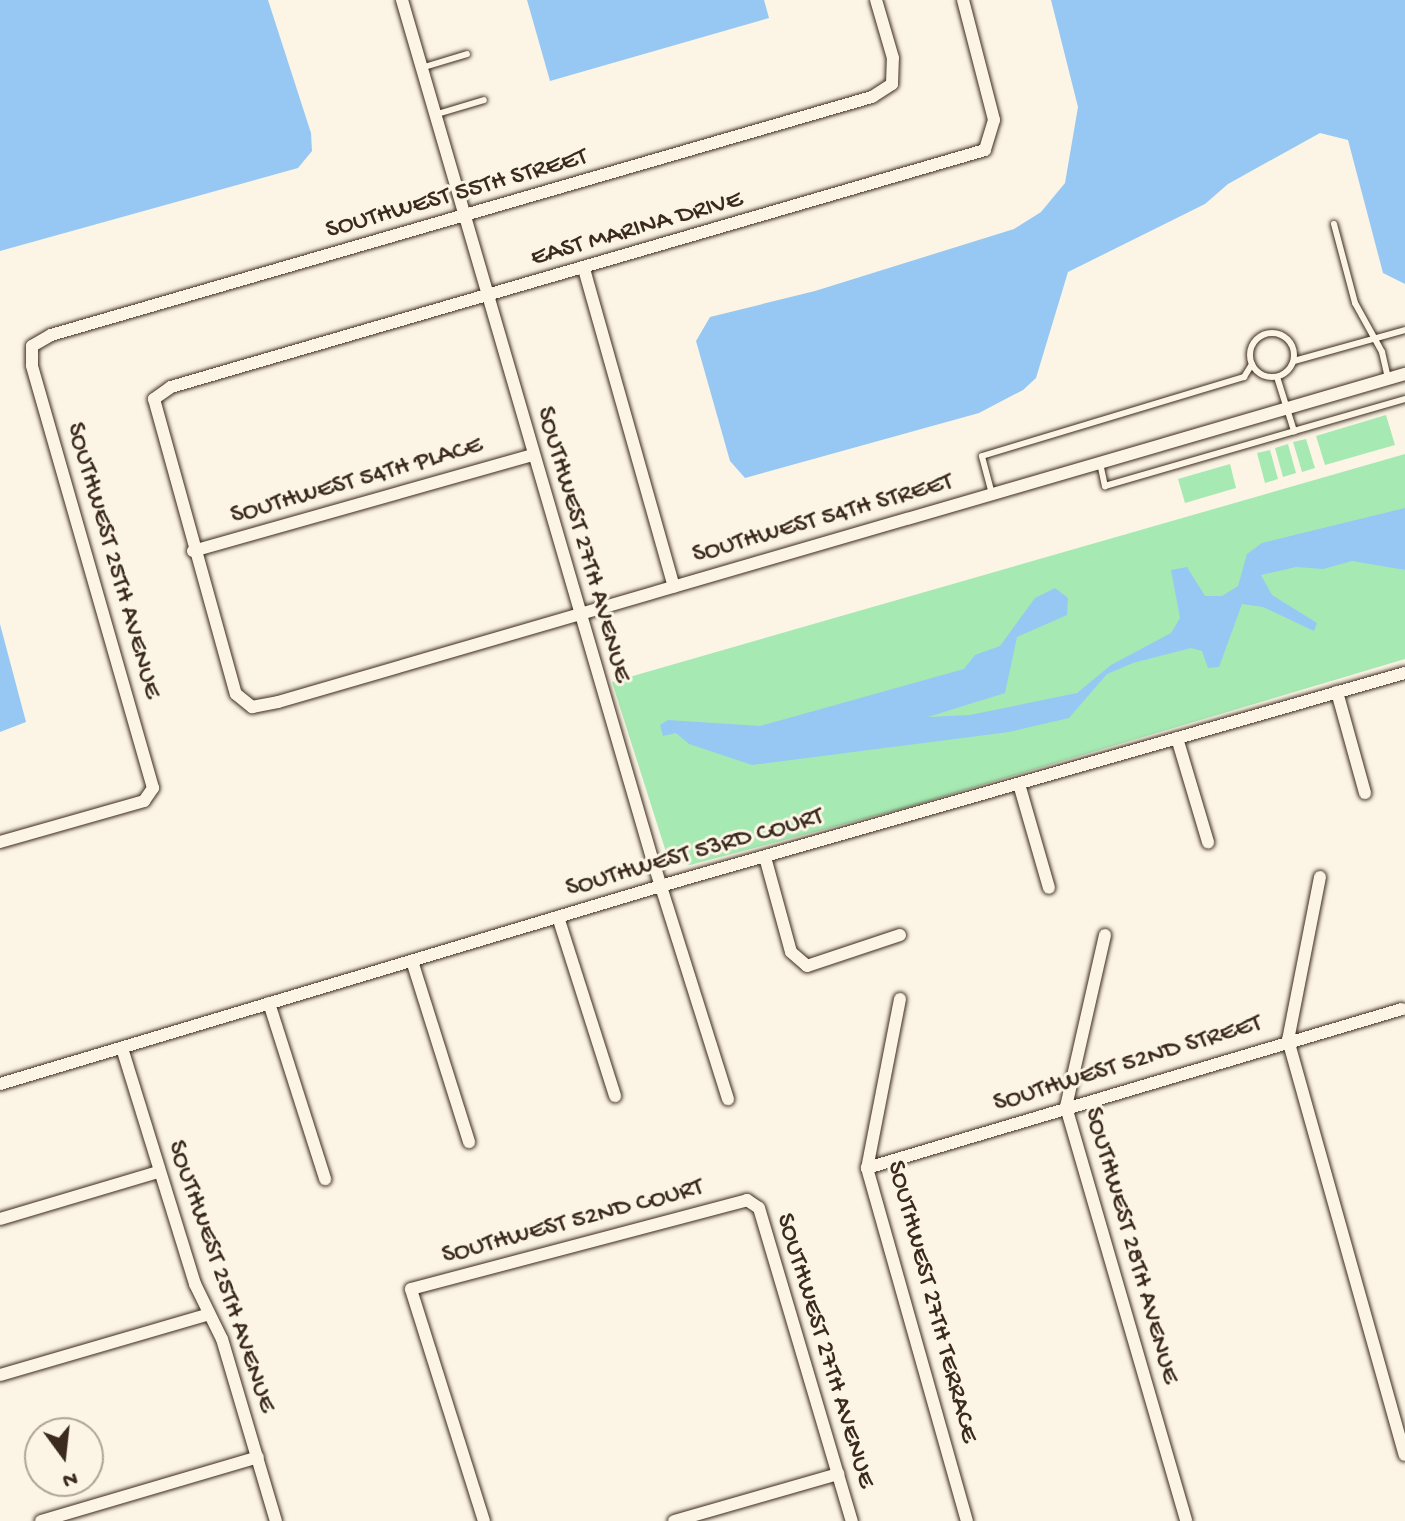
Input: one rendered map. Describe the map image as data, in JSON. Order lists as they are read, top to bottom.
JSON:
{
  "streets": {
    "street": [
      "SOUTHWEST 55TH STREET",
      "EAST MARINA DRIVE",
      "SOUTHWEST 54TH PLACE",
      "SOUTHWEST 54TH STREET",
      "SOUTHWEST 27TH AVENUE",
      "SOUTHWEST 25TH AVENUE",
      "SOUTHWEST 53RD COURT",
      "SOUTHWEST 52ND STREET",
      "SOUTHWEST 52ND COURT",
      "SOUTHWEST 28TH AVENUE",
      "SOUTHWEST 27TH TERRACE"
    ]
  },
  "crossings": [
    ["SOUTHWEST 55TH STREET", "SOUTHWEST 27TH AVENUE"],
    ["SOUTHWEST 55TH STREET", "SOUTHWEST 25TH AVENUE"],
    ["EAST MARINA DRIVE", "SOUTHWEST 54TH PLACE"],
    ["EAST MARINA DRIVE", "SOUTHWEST 54TH STREET"],
    ["EAST MARINA DRIVE", "SOUTHWEST 27TH AVENUE"],
    ["SOUTHWEST 54TH PLACE", "SOUTHWEST 54TH STREET"],
    ["SOUTHWEST 54TH PLACE", "SOUTHWEST 27TH AVENUE"],
    ["SOUTHWEST 54TH STREET", "SOUTHWEST 27TH AVENUE"],
    ["SOUTHWEST 27TH AVENUE", "SOUTHWEST 53RD COURT"],
    ["SOUTHWEST 27TH AVENUE", "SOUTHWEST 52ND COURT"],
    ["SOUTHWEST 25TH AVENUE", "SOUTHWEST 53RD COURT"],
    ["SOUTHWEST 52ND STREET", "SOUTHWEST 28TH AVENUE"],
    ["SOUTHWEST 52ND STREET", "SOUTHWEST 27TH TERRACE"]
  ],
  "north": "bottom"
}
